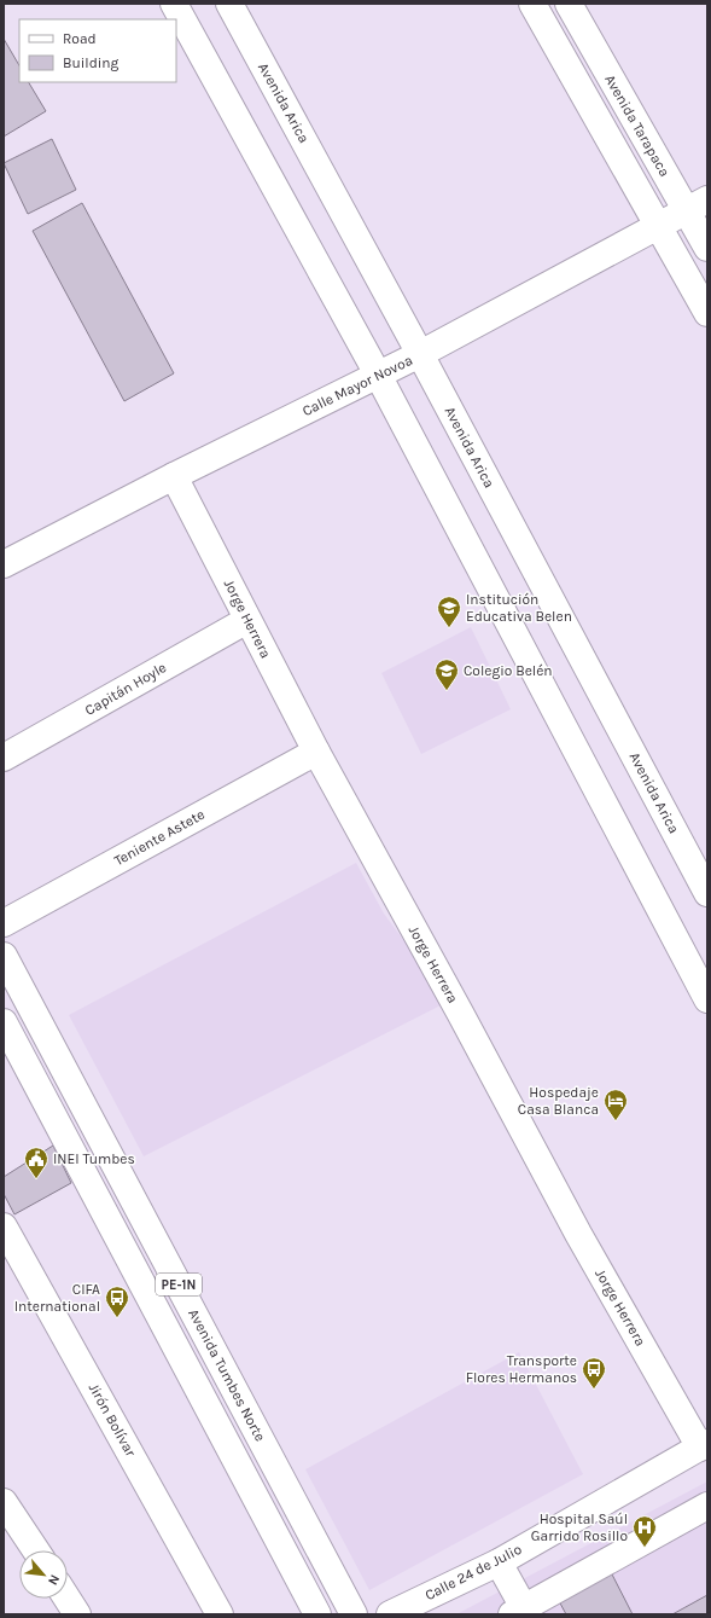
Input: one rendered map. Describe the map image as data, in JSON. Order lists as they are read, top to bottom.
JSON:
{
  "streets": {
    "main road": [
      "Avenida Arica",
      "Avenida Tarapaca",
      "Calle Mayor Novoa",
      "Jorge Herrera",
      "Capitán Hoyle",
      "Teniente Astete",
      "PE-1N",
      "Avenida Tumbes Norte",
      "Jirón Bolívar",
      "Calle 24 de Julio"
    ]
  },
  "crossings": [
    ["Avenida Arica", "Calle Mayor Novoa"],
    ["Avenida Tarapaca", "Calle Mayor Novoa"],
    ["Calle Mayor Novoa", "Jorge Herrera"],
    ["Jorge Herrera", "Capitán Hoyle"],
    ["Jorge Herrera", "Teniente Astete"],
    ["Jorge Herrera", "Calle 24 de Julio"]
  ],
  "places": {
    "school or university": ["Institución Educativa Belen", "Colegio Belén"],
    "hotel": ["Hospedaje Casa Blanca"],
    "public building": ["INEI Tumbes"],
    "bus stop": ["CIFA International", "Transporte Flores Hermanos"],
    "hospital": ["Hospital Saúl Garrido Rosillo"]
  },
  "legend": ["Road", "Building"],
  "north": "bottom right"
}
